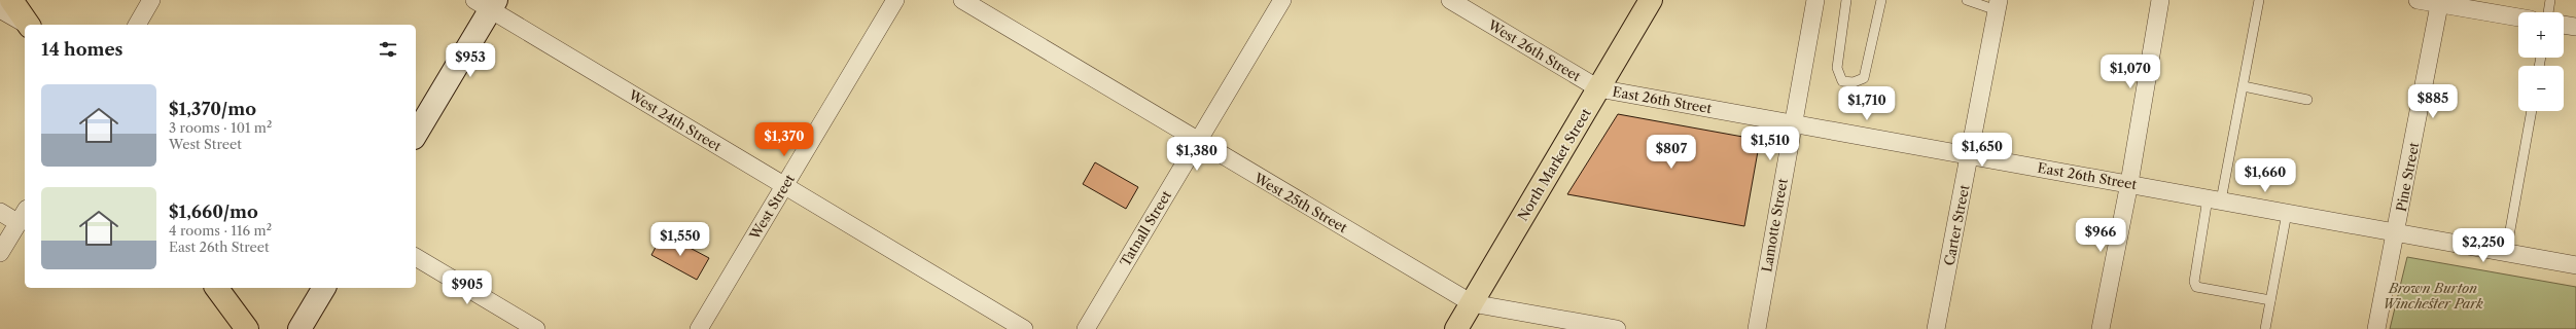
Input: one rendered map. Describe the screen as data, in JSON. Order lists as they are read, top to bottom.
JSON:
{
  "streets": {
    "main road": ["North Market Street"],
    "street": [
      "West 26th Street",
      "East 26th Street",
      "West 24th Street",
      "Pine Street",
      "West 25th Street",
      "West Street",
      "Lamotte Street",
      "Carter Street",
      "Tatnall Street"
    ]
  },
  "crossings": [
    ["West 26th Street", "East 26th Street"],
    ["West 26th Street", "North Market Street"],
    ["East 26th Street", "North Market Street"],
    ["East 26th Street", "Pine Street"],
    ["East 26th Street", "Lamotte Street"],
    ["East 26th Street", "Carter Street"],
    ["West 24th Street", "West Street"],
    ["North Market Street", "West 25th Street"],
    ["West 25th Street", "Tatnall Street"]
  ],
  "parks": ["Brown Burton Winchester Park"],
  "page": {
    "map_buttons": ["+", "−"],
    "heading": "14 homes",
    "price": [
      "$953",
      "$1,070",
      "$885",
      "$1,710",
      "$1,370",
      "$1,510",
      "$1,650",
      "$807",
      "$1,380",
      "$1,660",
      "$966",
      "$1,550",
      "$2,250",
      "$905"
    ],
    "list": [
      {
        "name": "$1,370/mo",
        "note": "3 rooms · 101 m² · West Street"
      },
      {
        "name": "$1,660/mo",
        "note": "4 rooms · 116 m² · East 26th Street"
      }
    ]
  }
}
